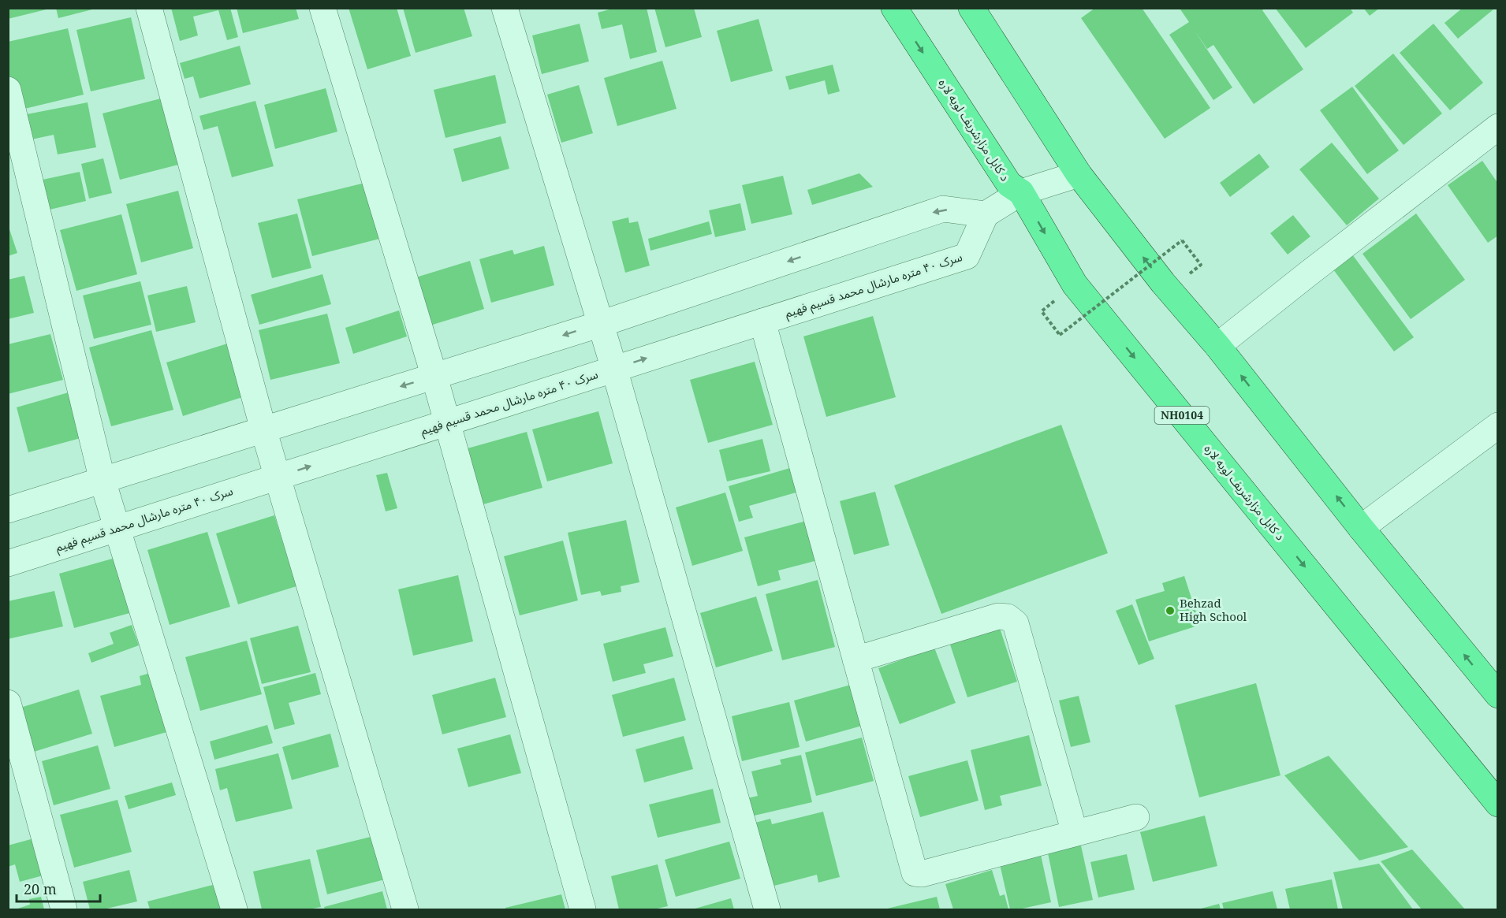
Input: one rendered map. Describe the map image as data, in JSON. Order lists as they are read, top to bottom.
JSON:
{
  "streets": {
    "highway": ["د کابل مزارشریف لویه لاره", "NH0104"],
    "street": ["سرک ۴۰ متره مارشال محمد قسیم فهیم"]
  },
  "places": ["Behzad High School"],
  "scale_bar": "20 m"
}
